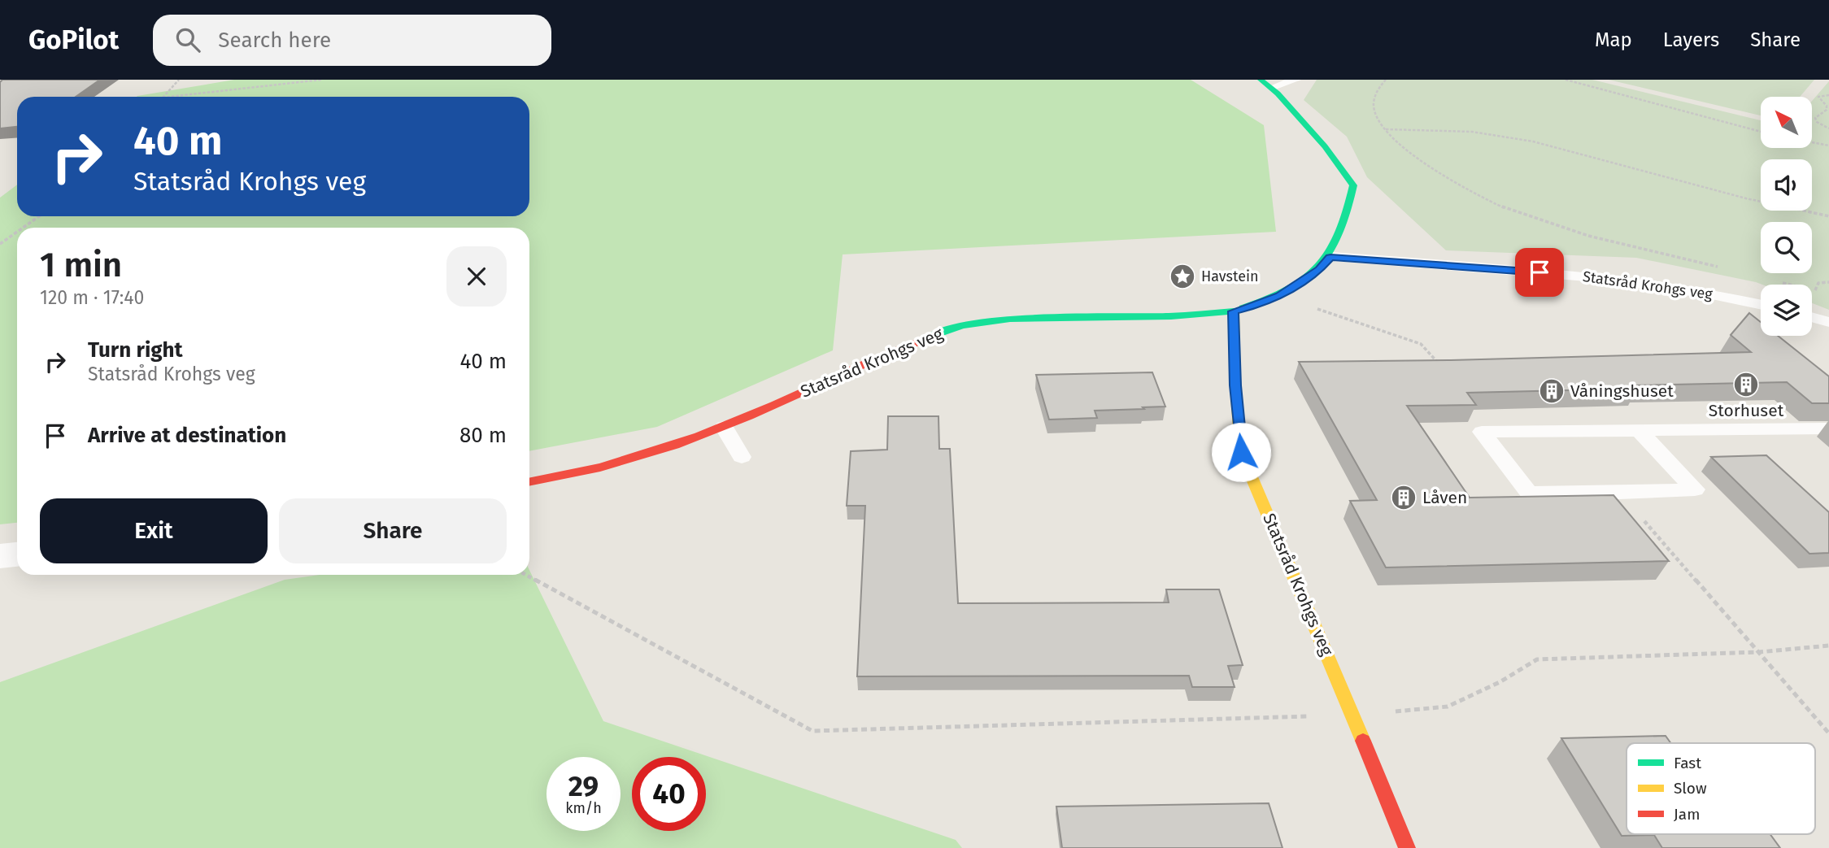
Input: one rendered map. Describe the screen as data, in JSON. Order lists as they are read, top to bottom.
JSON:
{
  "streets": {
    "street": ["Statsråd Krohgs veg"]
  },
  "places": {
    "place": ["Havstein"],
    "building": ["Storhuset", "Våningshuset", "Låven"]
  },
  "legend": ["Fast", "Slow", "Jam"],
  "north": "top left",
  "page": {
    "header": "GoPilot",
    "search": "Search here",
    "nav": ["Map", "Layers", "Share"],
    "turn": ["40 m", "Statsråd Krohgs veg"],
    "heading": ["1 min", "120 m · 17:40"],
    "list": [
      {
        "name": "Turn right",
        "note": "Statsråd Krohgs veg",
        "value": "40 m"
      },
      {
        "name": "Arrive at destination",
        "value": "80 m"
      }
    ],
    "buttons": ["Exit", "Share"],
    "speed": "29 km/h",
    "limit": "40"
  }
}
